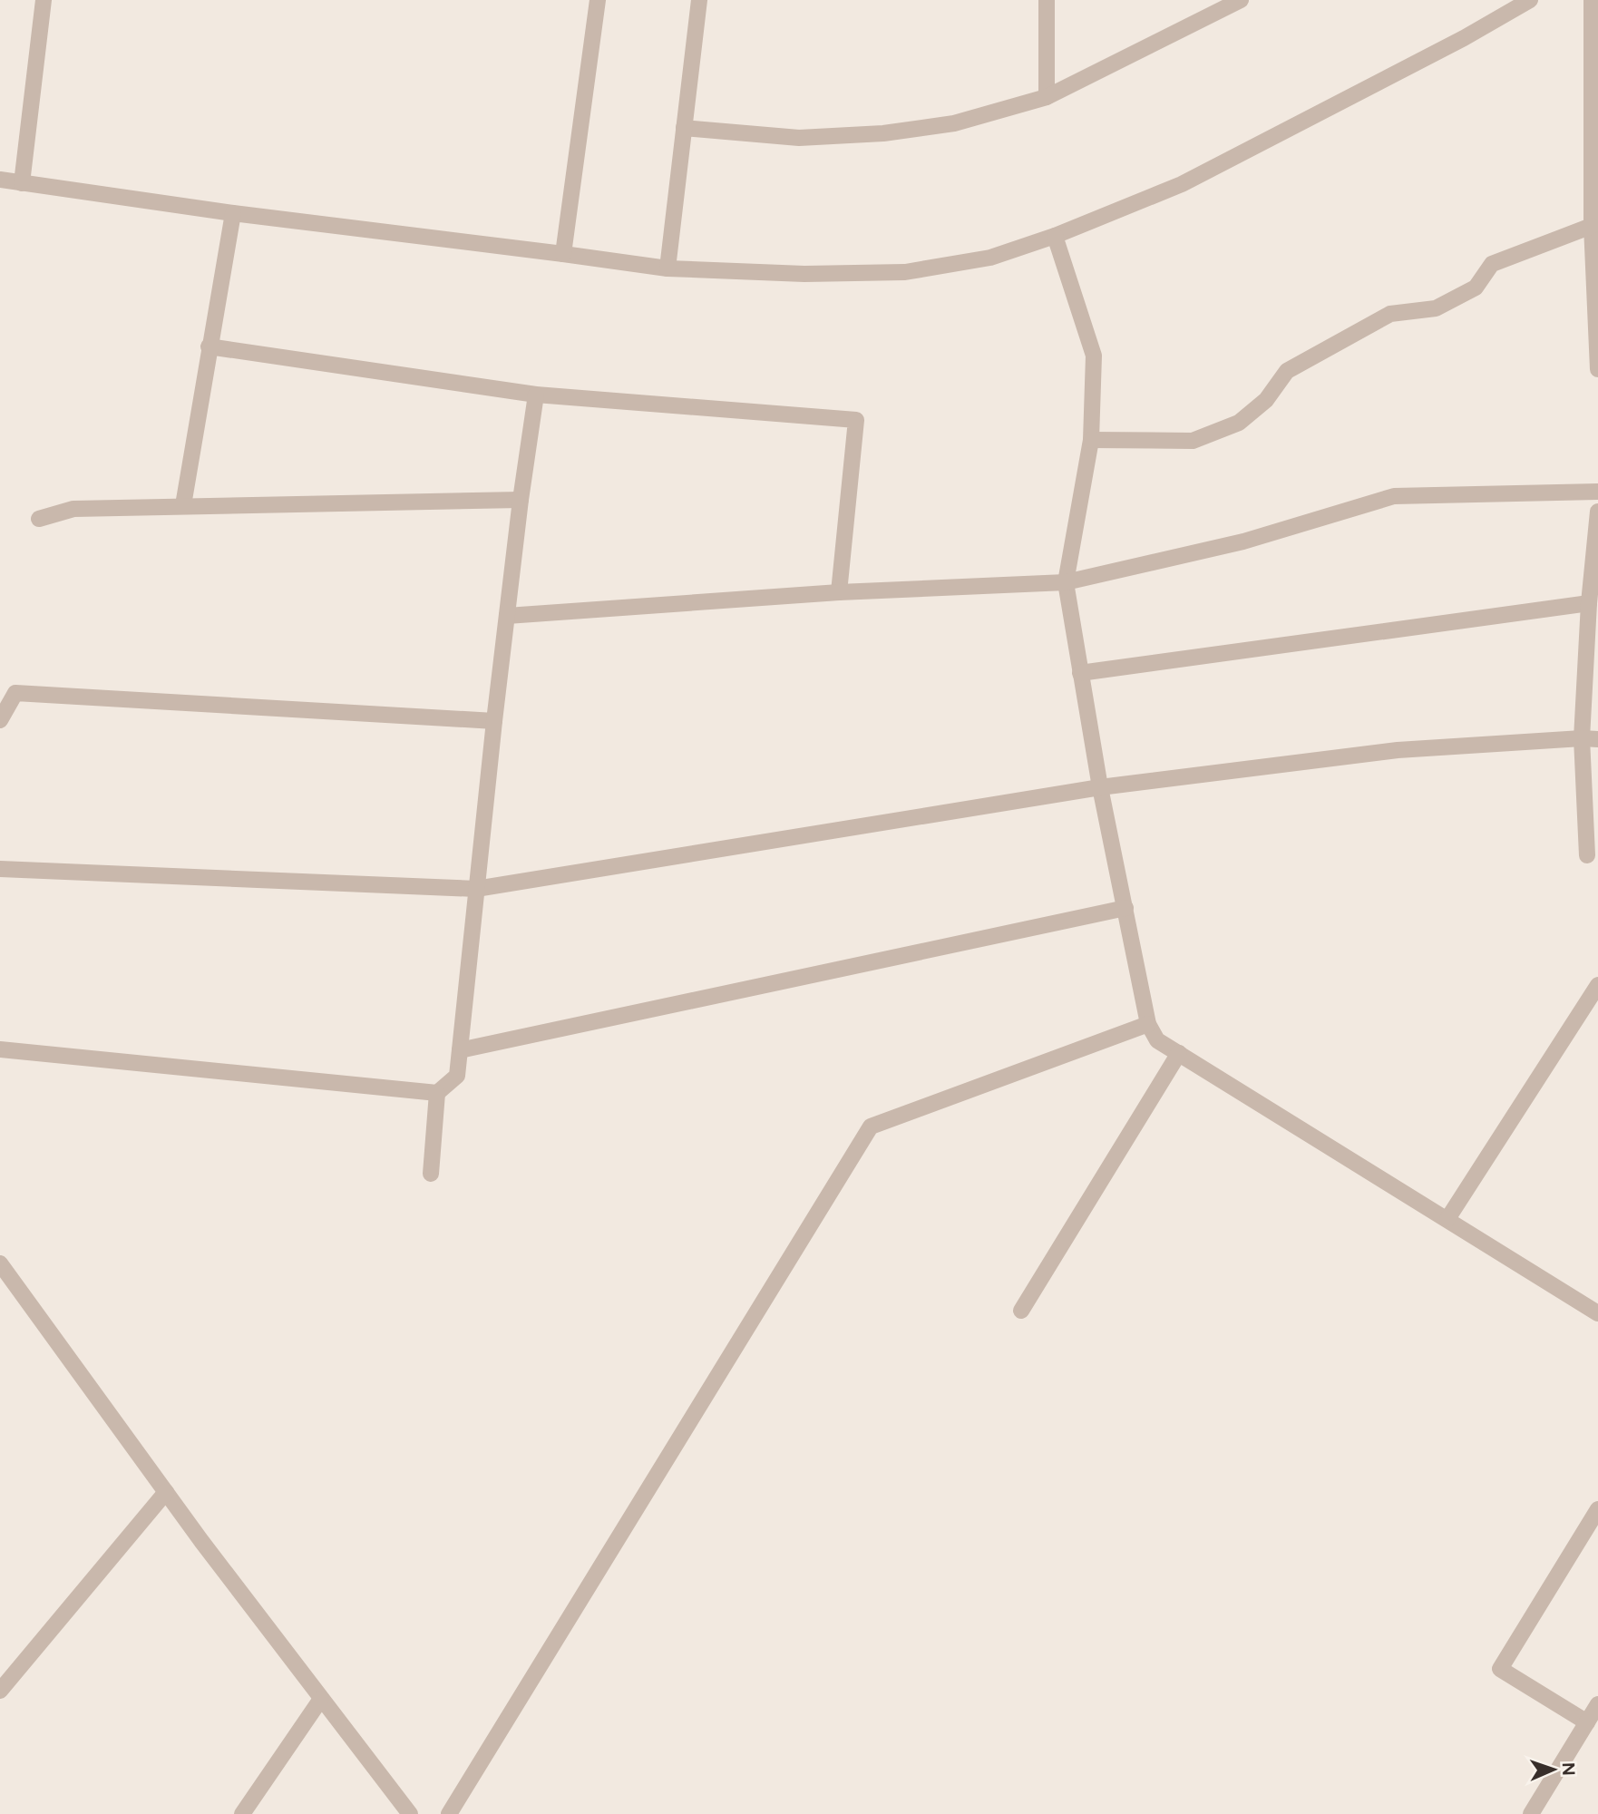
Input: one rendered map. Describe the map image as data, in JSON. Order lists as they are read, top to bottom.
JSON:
{
  "north": "right"
}
